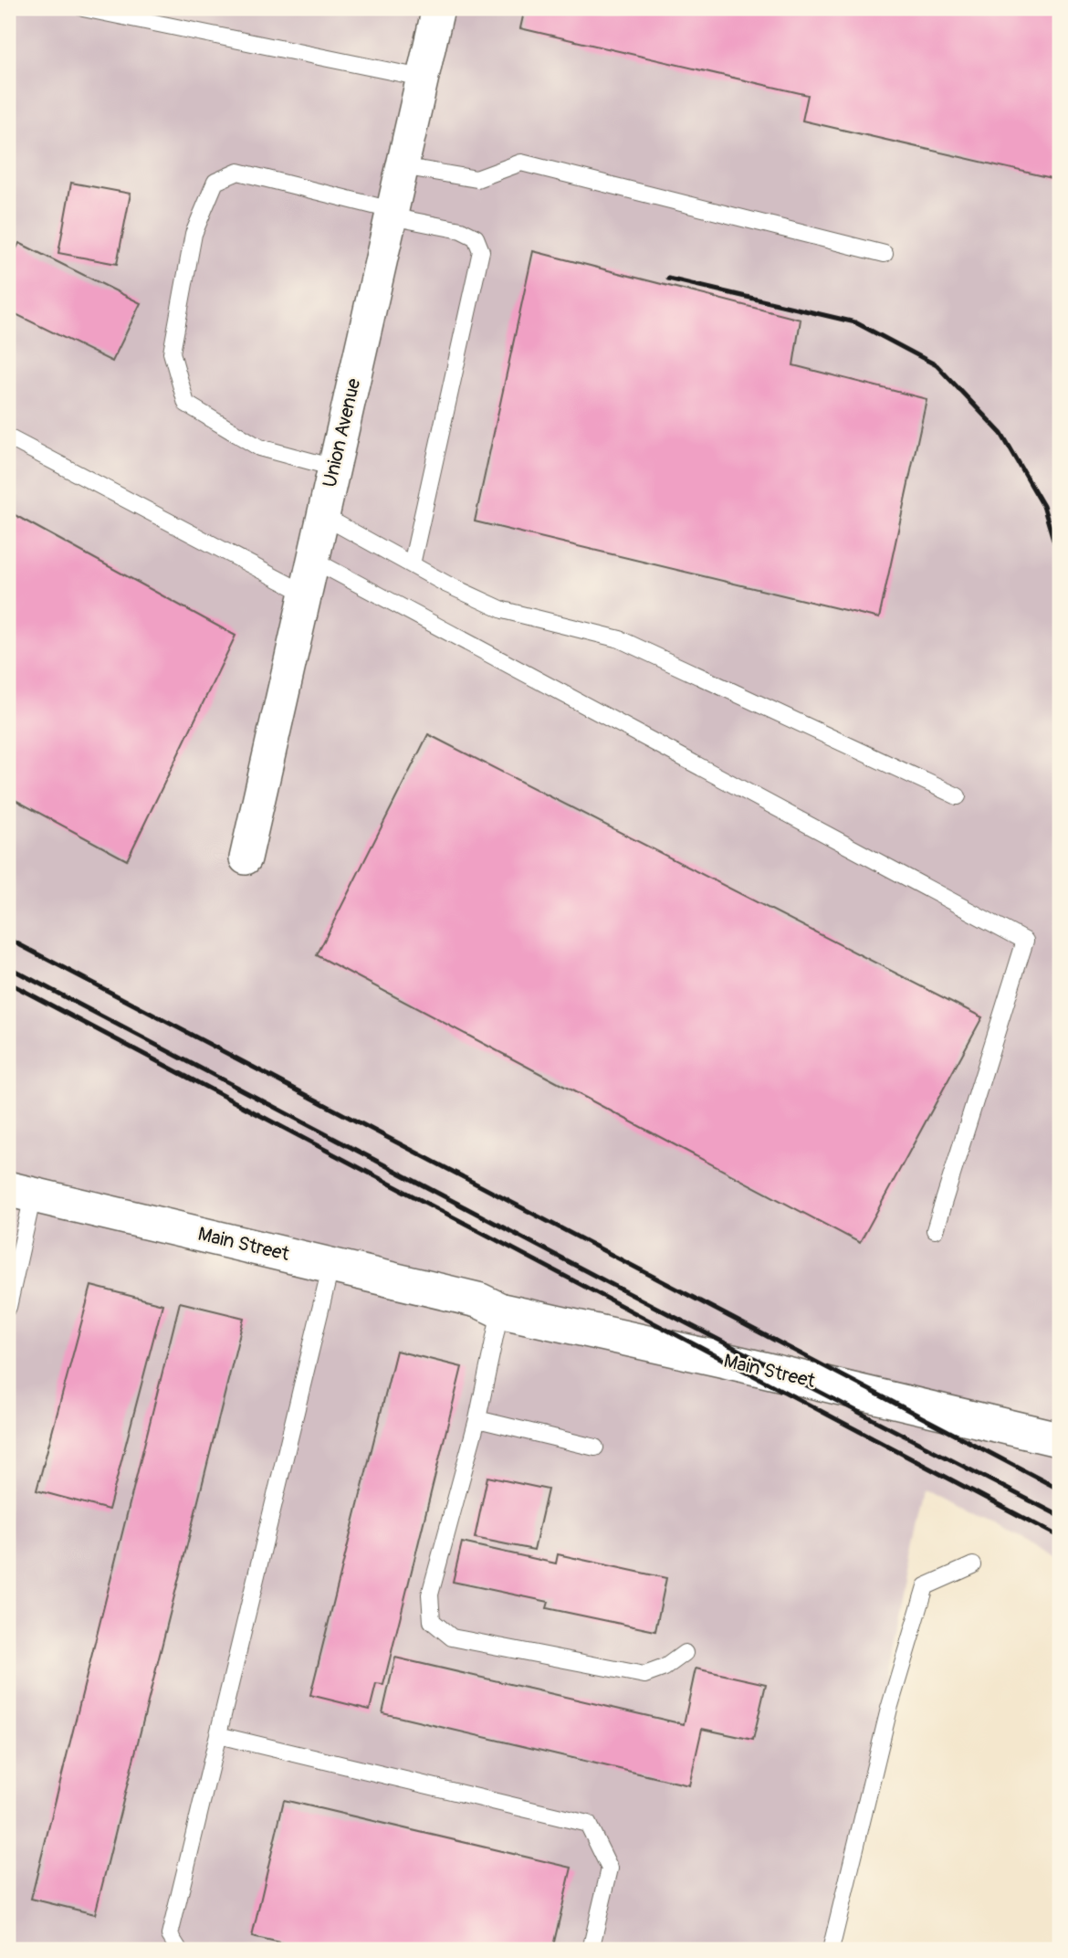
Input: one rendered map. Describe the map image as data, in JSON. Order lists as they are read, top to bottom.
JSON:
{
  "streets": {
    "street": ["Union Avenue", "Main Street"]
  }
}
